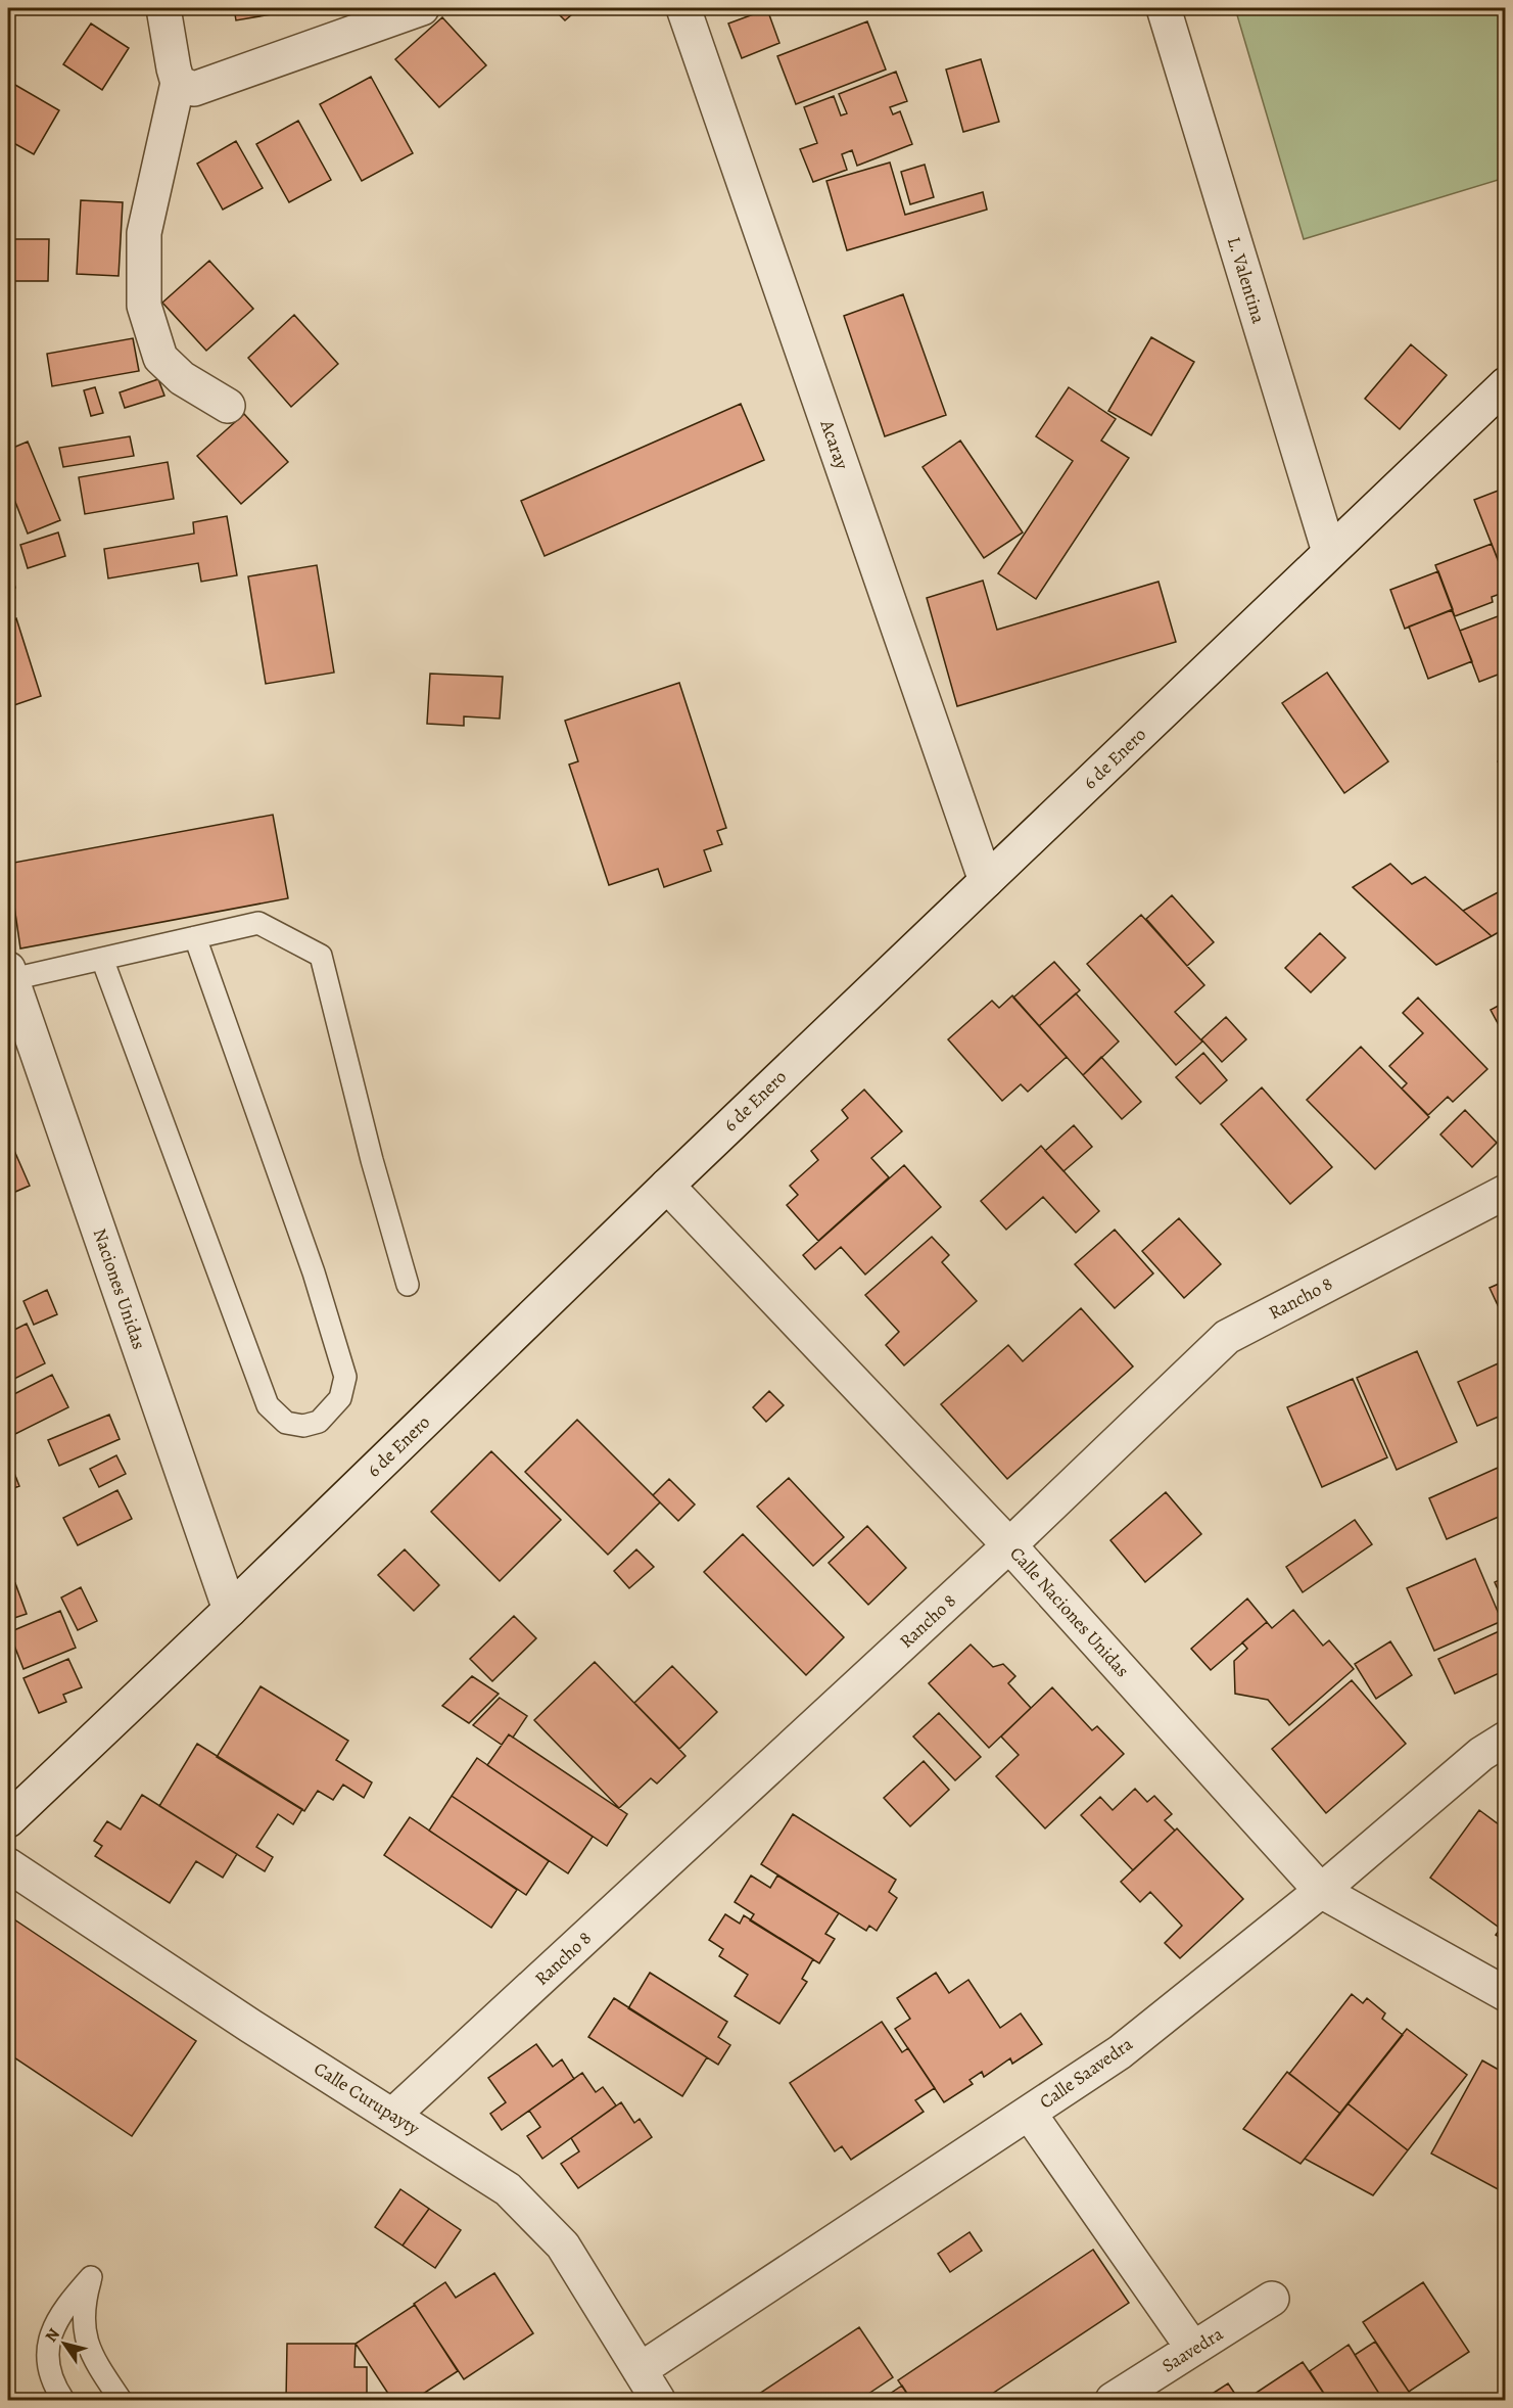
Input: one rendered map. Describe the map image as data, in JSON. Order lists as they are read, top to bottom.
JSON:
{
  "streets": {
    "street": [
      "L. Valentina",
      "Acaray",
      "6 de Enero",
      "Naciones Unidas",
      "Rancho 8",
      "Calle Naciones Unidas",
      "Calle Saavedra",
      "Calle Curupayty",
      "Saavedra"
    ]
  },
  "crossings": [
    ["L. Valentina", "6 de Enero"],
    ["Acaray", "6 de Enero"],
    ["6 de Enero", "Naciones Unidas"],
    ["6 de Enero", "Calle Naciones Unidas"],
    ["Rancho 8", "Calle Naciones Unidas"],
    ["Rancho 8", "Calle Curupayty"],
    ["Calle Naciones Unidas", "Calle Saavedra"],
    ["Calle Saavedra", "Calle Curupayty"]
  ],
  "north": "top left"
}
